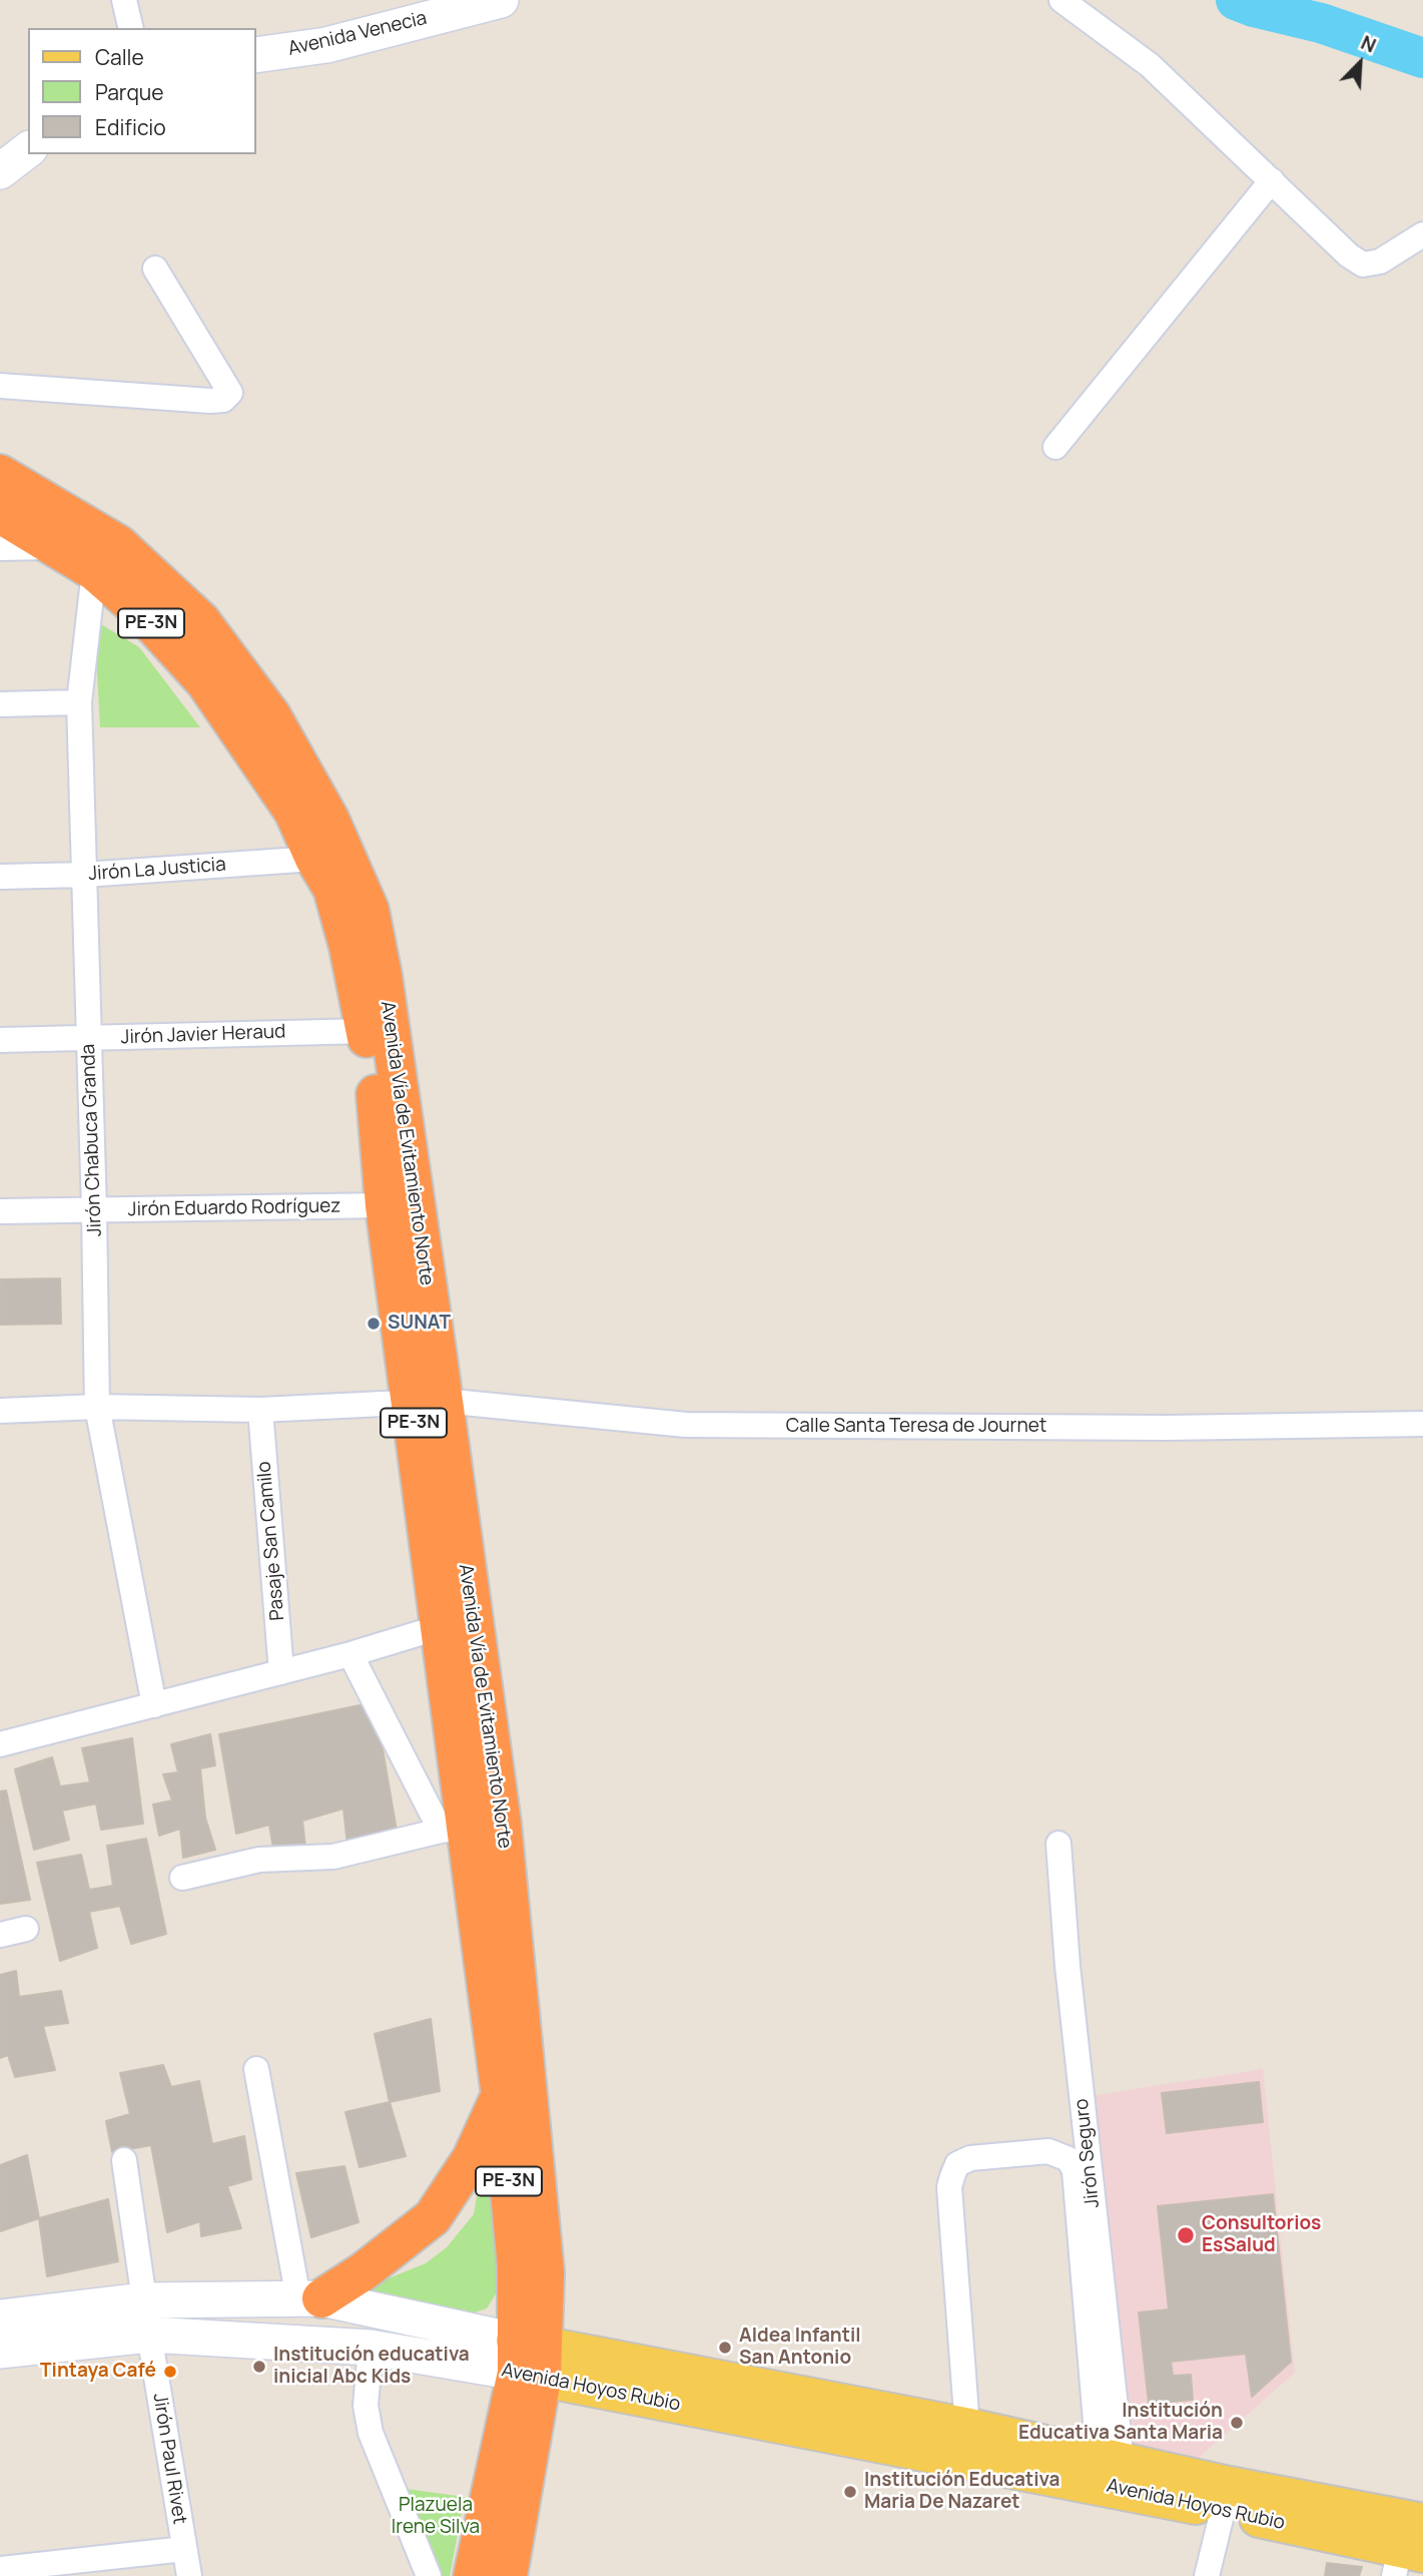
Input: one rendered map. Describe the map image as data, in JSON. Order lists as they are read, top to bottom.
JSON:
{
  "streets": {
    "highway": ["PE-3N", "Avenida Vía de Evitamiento Norte"],
    "main road": ["Avenida Hoyos Rubio"],
    "street": [
      "Avenida Venecia",
      "Jirón La Justicia",
      "Jirón Javier Heraud",
      "Jirón Chabuca Granda",
      "Jirón Eduardo Rodríguez",
      "Calle Santa Teresa de Journet",
      "Pasaje San Camilo",
      "Jirón Seguro",
      "Jirón Paul Rivet"
    ]
  },
  "crossings": [
    ["PE-3N", "Avenida Vía de Evitamiento Norte"],
    ["PE-3N", "Avenida Hoyos Rubio"],
    ["Jirón La Justicia", "Jirón Chabuca Granda"],
    ["Jirón La Justicia", "Avenida Vía de Evitamiento Norte"],
    ["Jirón Javier Heraud", "Jirón Chabuca Granda"],
    ["Jirón Javier Heraud", "Avenida Vía de Evitamiento Norte"],
    ["Jirón Chabuca Granda", "Avenida Vía de Evitamiento Norte"],
    ["Jirón Chabuca Granda", "Jirón Eduardo Rodríguez"],
    ["Jirón Chabuca Granda", "Calle Santa Teresa de Journet"],
    ["Avenida Vía de Evitamiento Norte", "Jirón Eduardo Rodríguez"],
    ["Avenida Vía de Evitamiento Norte", "Calle Santa Teresa de Journet"],
    ["Avenida Vía de Evitamiento Norte", "Avenida Hoyos Rubio"],
    ["Calle Santa Teresa de Journet", "Pasaje San Camilo"],
    ["Jirón Seguro", "Avenida Hoyos Rubio"],
    ["Avenida Hoyos Rubio", "Jirón Paul Rivet"]
  ],
  "parks": ["Plazuela Irene Silva"],
  "places": [
    "SUNAT",
    "Consultorios EsSalud",
    "Aldea Infantil San Antonio",
    "Institución educativa inicial Abc Kids",
    "Tintaya Café",
    "Institución Educativa Santa Maria",
    "Institución Educativa Maria De Nazaret"
  ],
  "legend": ["Calle", "Parque", "Edificio"],
  "north": "top right"
}
